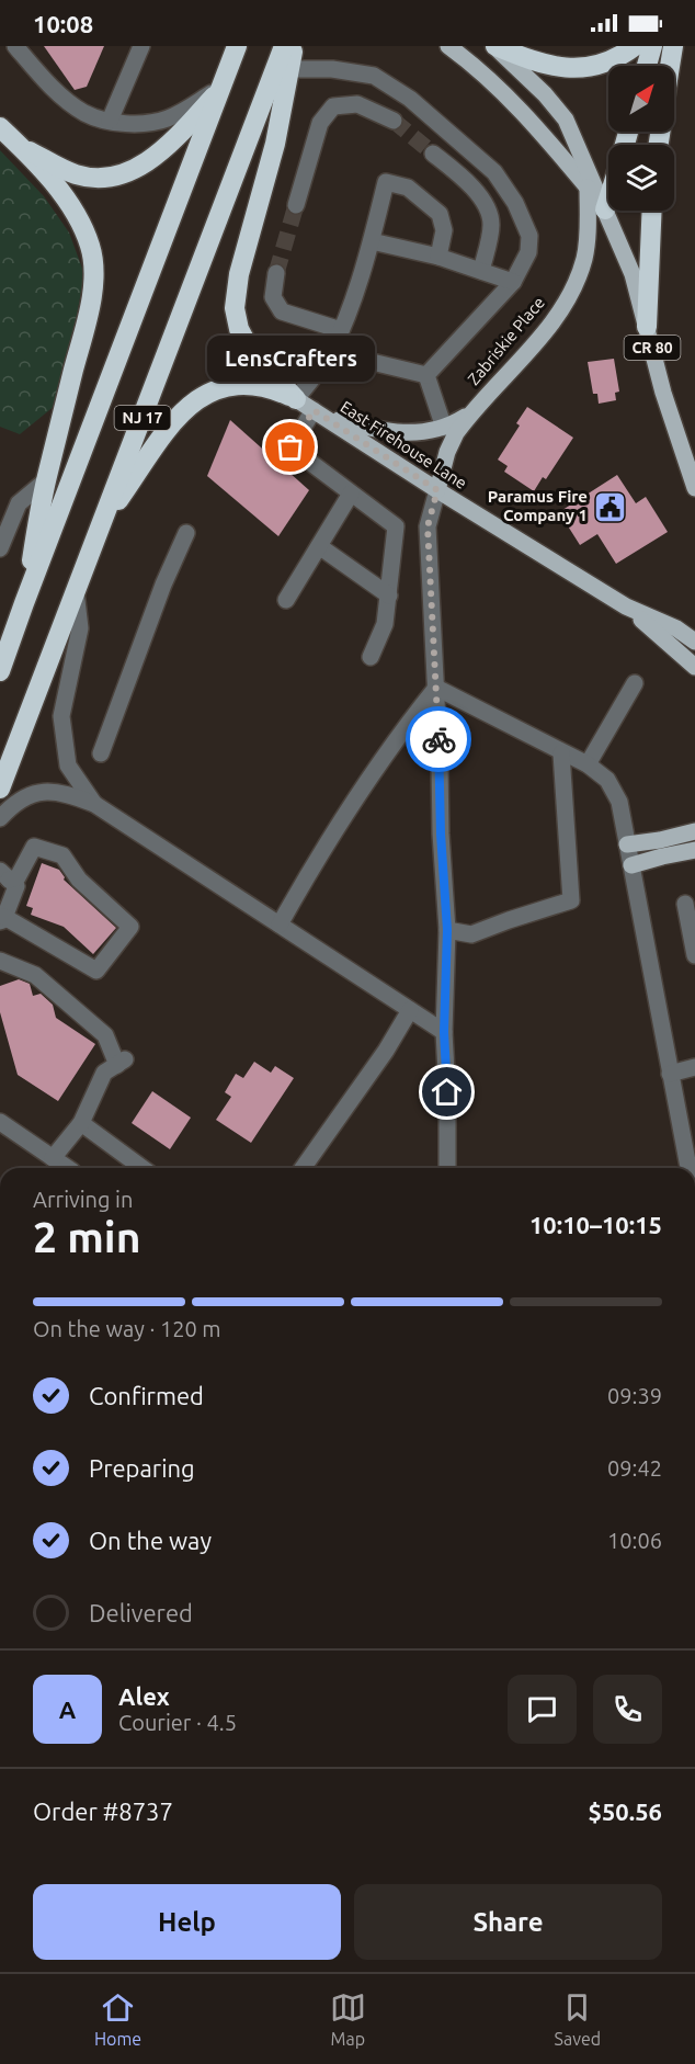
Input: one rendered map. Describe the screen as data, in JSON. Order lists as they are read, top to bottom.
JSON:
{
  "streets": {
    "highway": ["NJ 17"],
    "main road": ["Zabriskie Place", "CR 80", "East Firehouse Lane"]
  },
  "crossings": [
    ["Zabriskie Place", "CR 80"]
  ],
  "places": {
    "other": ["LensCrafters"],
    "public building": ["Paramus Fire Company 1"]
  },
  "north": "top right",
  "page": {
    "status": "10:08",
    "bubble": "LensCrafters",
    "heading": ["2 min", "Arriving in", "10:10–10:15"],
    "panel": [
      "Alex",
      "Courier · 4.5",
      "Order #8737",
      "$50.56"
    ],
    "bar": "On the way · 120 m",
    "list": [
      ["Confirmed", "09:39"],
      ["Preparing", "09:42"],
      ["On the way", "10:06"],
      "Delivered"
    ],
    "round": "A",
    "buttons": ["Help", "Share"],
    "tabs": ["Home", "Map", "Saved"]
  }
}
